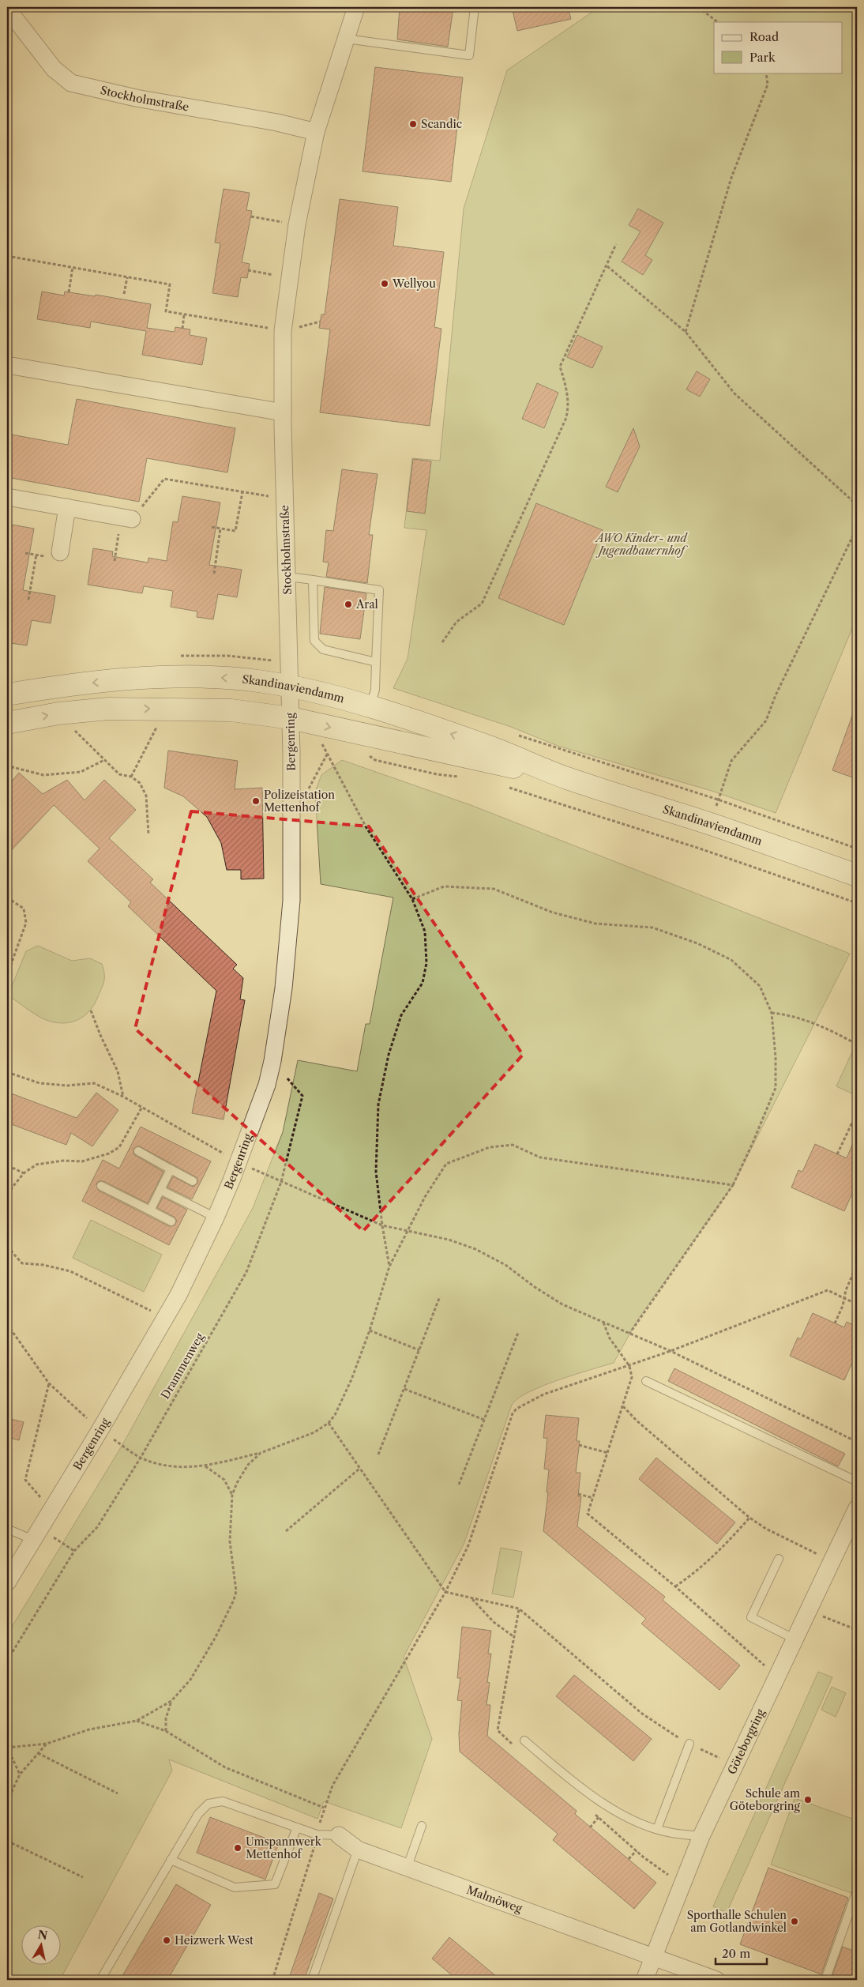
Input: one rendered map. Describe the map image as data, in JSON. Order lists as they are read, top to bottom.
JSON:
{
  "streets": {
    "main road": ["Skandinaviendamm"],
    "street": [
      "Stockholmstraße",
      "Bergenring",
      "Göteborgring",
      "Malmöweg"
    ],
    "path": ["Drammenweg"]
  },
  "crossings": [
    ["Stockholmstraße", "Skandinaviendamm"],
    ["Stockholmstraße", "Bergenring"],
    ["Skandinaviendamm", "Bergenring"],
    ["Bergenring", "Drammenweg"],
    ["Göteborgring", "Malmöweg"]
  ],
  "parks": ["AWO Kinder- und Jugendbauernhof"],
  "places": [
    "Scandic",
    "Wellyou",
    "Aral",
    "Polizeistation Mettenhof",
    "Schule am Göteborgring",
    "Umspannwerk Mettenhof",
    "Sporthalle Schulen am Gotlandwinkel",
    "Heizwerk West"
  ],
  "legend": ["Road", "Park"],
  "scale_bar": "20 m",
  "north": "top"
}
